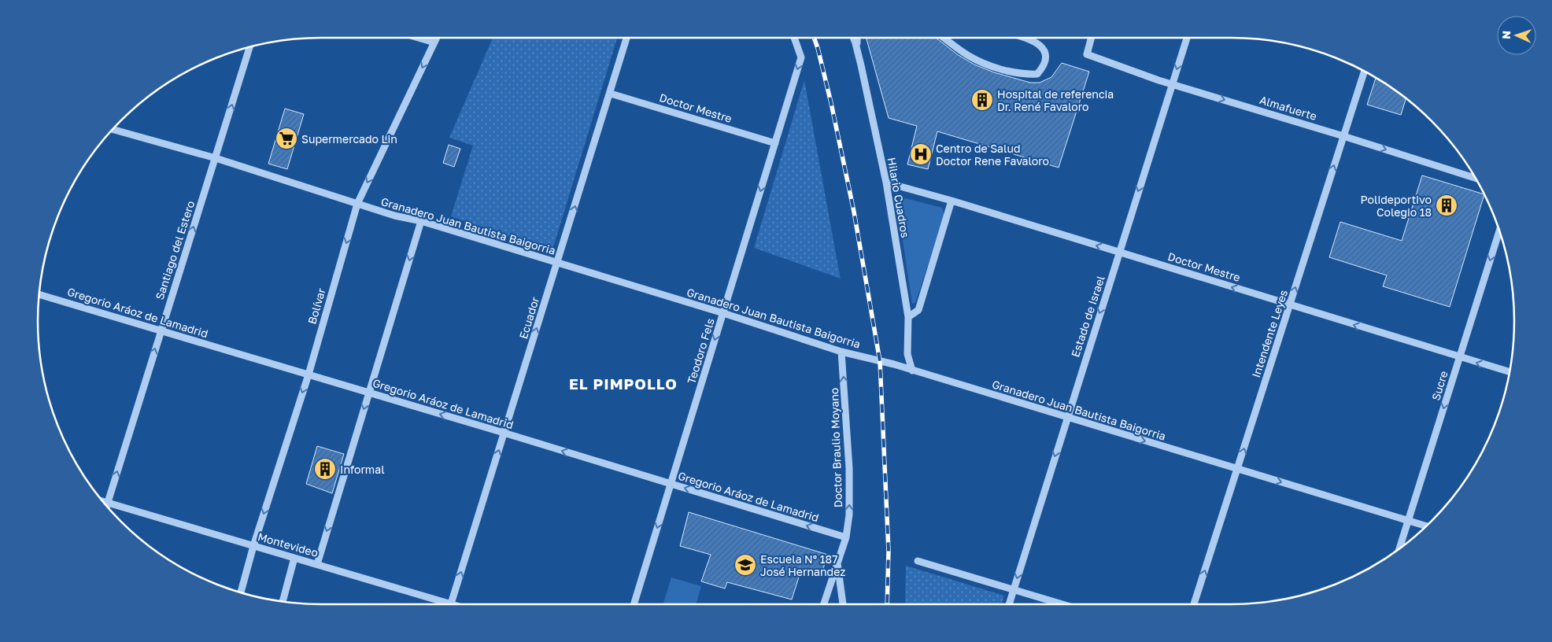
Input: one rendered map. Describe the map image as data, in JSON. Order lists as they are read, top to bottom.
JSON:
{
  "streets": {
    "street": [
      "Doctor Mestre",
      "Almafuerte",
      "Hilario Cuadros",
      "Granadero Juan Bautista Baigorria",
      "Santiago del Estero",
      "Bolívar",
      "Gregorio Aráoz de Lamadrid",
      "Estado de Israel",
      "Ecuador",
      "Intendente Leyes",
      "Teodoro Fels",
      "Sucre",
      "Doctor Braulio Moyano",
      "Montevideo"
    ]
  },
  "crossings": [
    ["Doctor Mestre", "Hilario Cuadros"],
    ["Doctor Mestre", "Estado de Israel"],
    ["Doctor Mestre", "Ecuador"],
    ["Doctor Mestre", "Intendente Leyes"],
    ["Doctor Mestre", "Teodoro Fels"],
    ["Doctor Mestre", "Sucre"],
    ["Almafuerte", "Estado de Israel"],
    ["Almafuerte", "Intendente Leyes"],
    ["Hilario Cuadros", "Granadero Juan Bautista Baigorria"],
    ["Granadero Juan Bautista Baigorria", "Santiago del Estero"],
    ["Granadero Juan Bautista Baigorria", "Bolívar"],
    ["Granadero Juan Bautista Baigorria", "Estado de Israel"],
    ["Granadero Juan Bautista Baigorria", "Ecuador"],
    ["Granadero Juan Bautista Baigorria", "Intendente Leyes"],
    ["Granadero Juan Bautista Baigorria", "Teodoro Fels"],
    ["Granadero Juan Bautista Baigorria", "Sucre"],
    ["Granadero Juan Bautista Baigorria", "Doctor Braulio Moyano"],
    ["Santiago del Estero", "Gregorio Aráoz de Lamadrid"],
    ["Santiago del Estero", "Montevideo"],
    ["Bolívar", "Gregorio Aráoz de Lamadrid"],
    ["Bolívar", "Montevideo"],
    ["Gregorio Aráoz de Lamadrid", "Ecuador"],
    ["Gregorio Aráoz de Lamadrid", "Teodoro Fels"],
    ["Gregorio Aráoz de Lamadrid", "Doctor Braulio Moyano"],
    ["Ecuador", "Montevideo"]
  ],
  "one_way": [
    "Doctor Mestre",
    "Almafuerte",
    "Santiago del Estero",
    "Bolívar",
    "Gregorio Aráoz de Lamadrid",
    "Estado de Israel",
    "Ecuador",
    "Intendente Leyes",
    "Teodoro Fels",
    "Sucre",
    "Doctor Braulio Moyano"
  ],
  "districts": ["EL PIMPOLLO"],
  "places": {
    "building": ["Hospital de referencia Dr. René Favaloro", "Polideportivo Colegio 18", "Informal"],
    "supermarket": ["Supermercado Lin"],
    "hospital": ["Centro de Salud Doctor Rene Favaloro"],
    "school or university": ["Escuela N° 187 José Hernandez"]
  },
  "north": "left"
}
